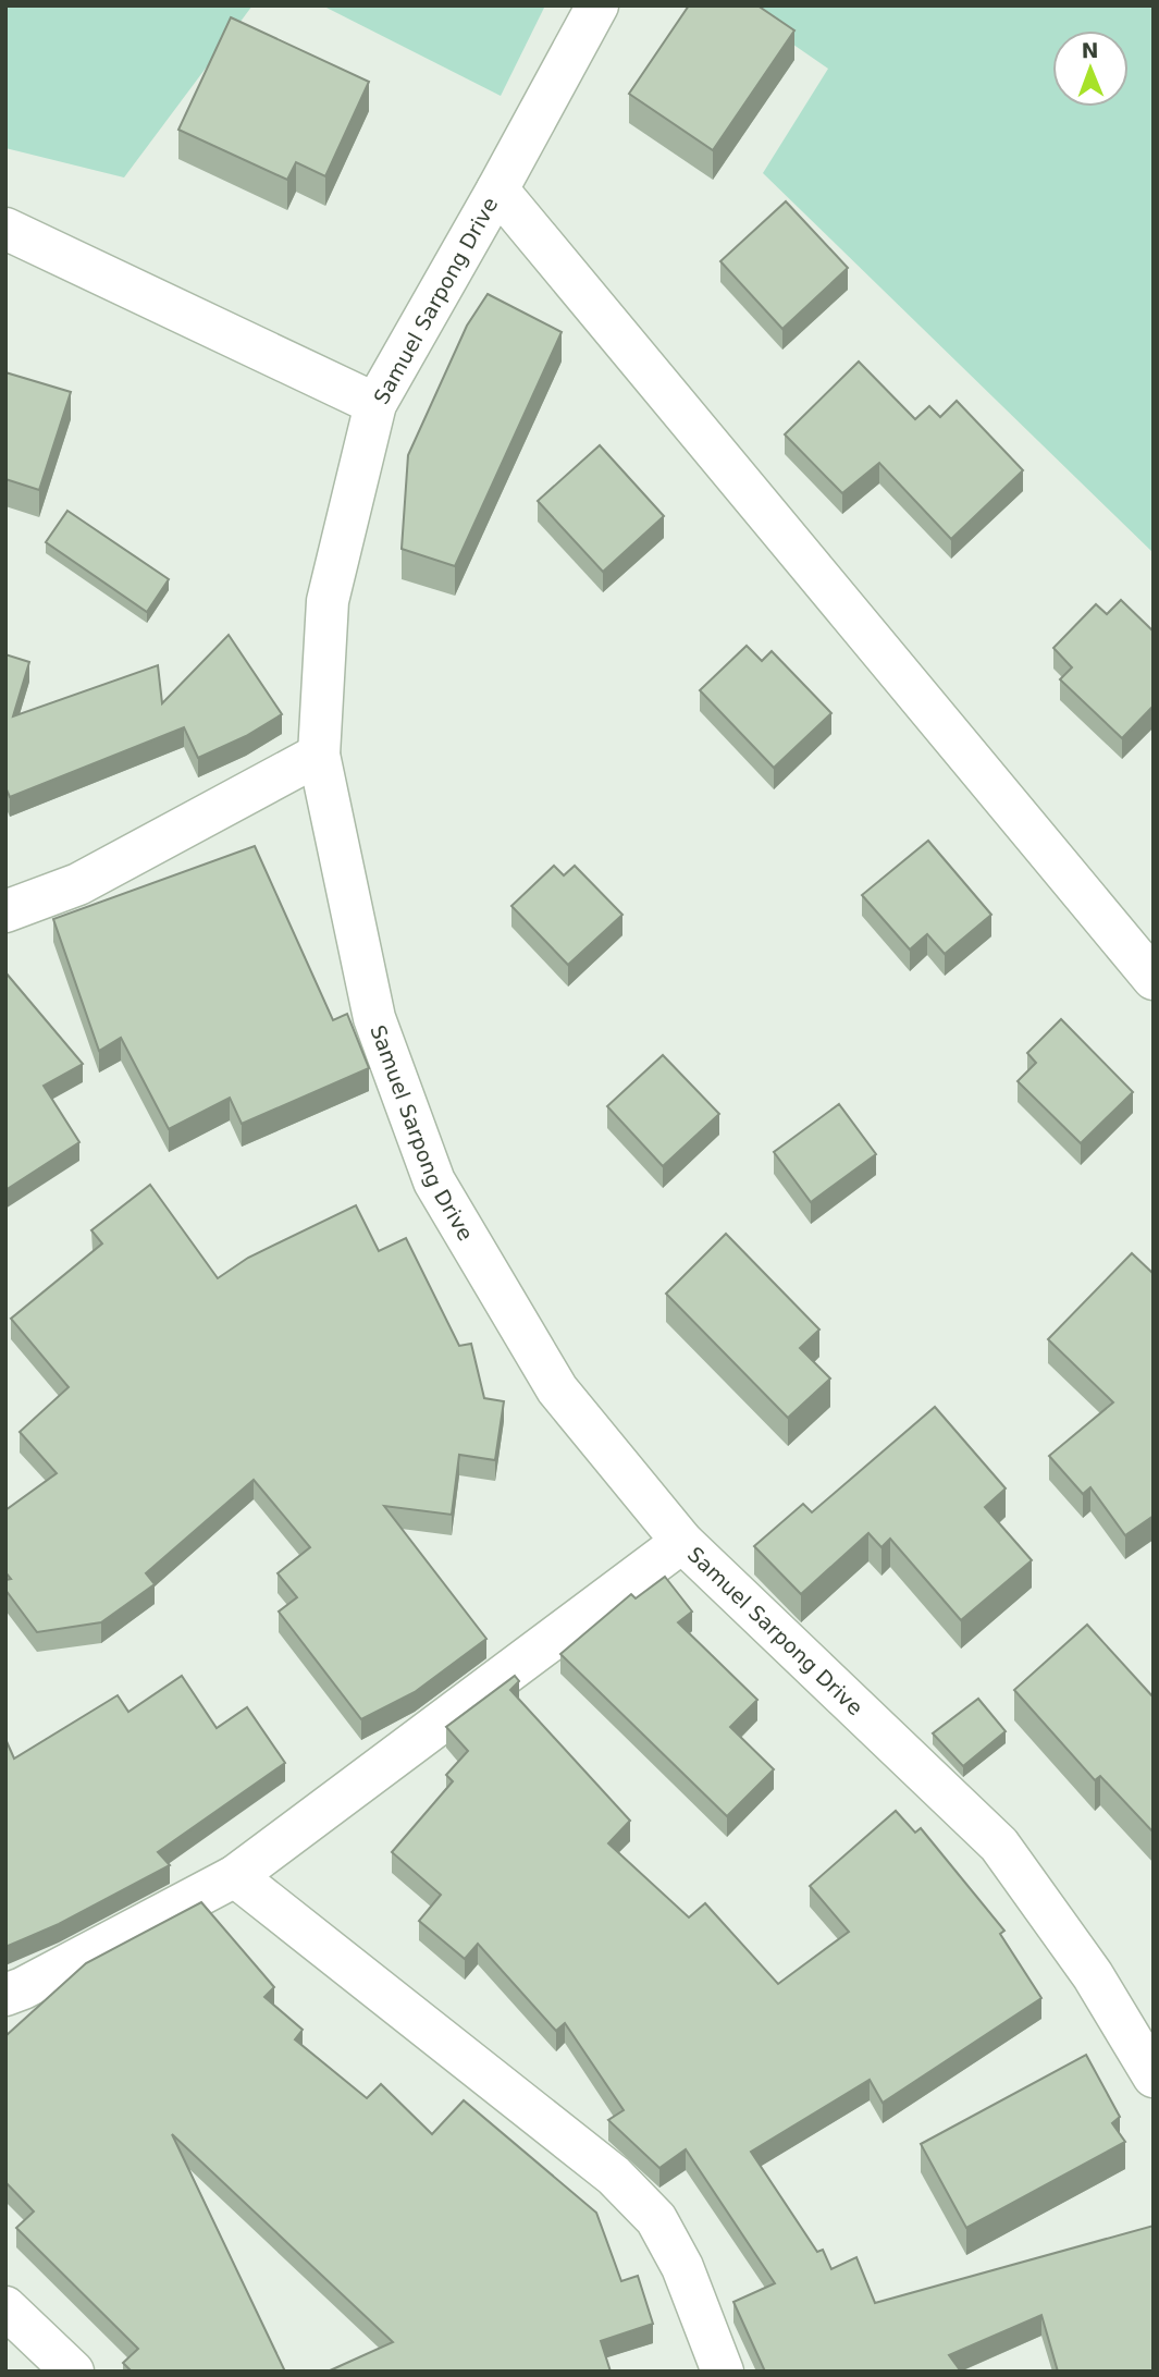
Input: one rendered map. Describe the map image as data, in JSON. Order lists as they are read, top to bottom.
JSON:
{
  "streets": {
    "street": ["Samuel Sarpong Drive"]
  },
  "north": "top"
}
